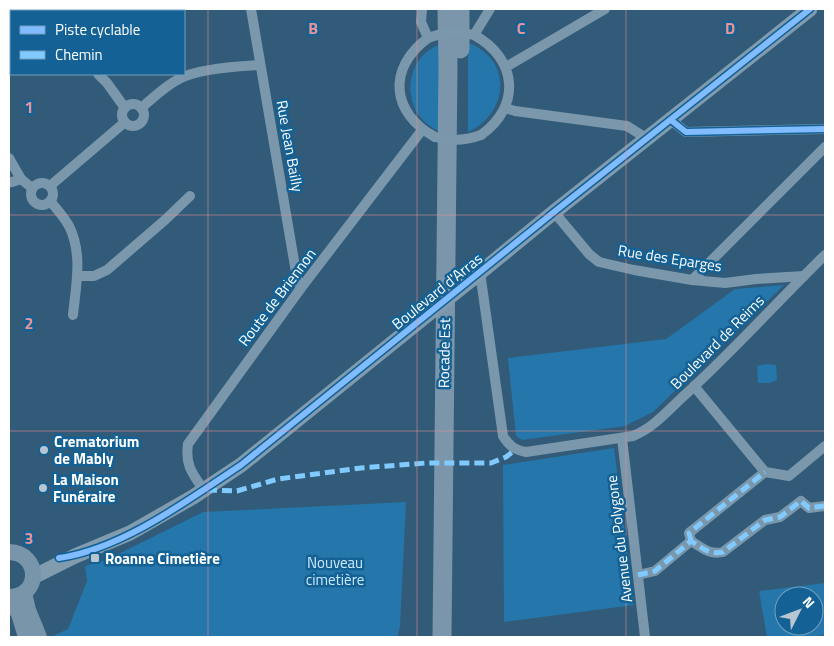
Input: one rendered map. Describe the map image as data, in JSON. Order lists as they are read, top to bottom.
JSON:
{
  "streets": {
    "highway": ["Rocade Est"],
    "main road": ["Boulevard d'Arras"],
    "street": [
      "Rue Jean Bailly",
      "Rue des Eparges",
      "Route de Briennon",
      "Boulevard de Reims",
      "Avenue du Polygone"
    ]
  },
  "crossings": [
    ["Rue Jean Bailly", "Route de Briennon"],
    ["Rue des Eparges", "Boulevard d'Arras"],
    ["Rue des Eparges", "Boulevard de Reims"],
    ["Boulevard d'Arras", "Route de Briennon"],
    ["Boulevard d'Arras", "Boulevard de Reims"],
    ["Boulevard de Reims", "Avenue du Polygone"]
  ],
  "parks": ["Nouveau cimetière"],
  "places": {
    "other": ["Crematorium de Mably", "La Maison Funéraire"],
    "transit": ["Roanne Cimetière"]
  },
  "legend": ["Piste cyclable", "Chemin"],
  "north": "top right",
  "grid": {
    "columns": ["B", "C", "D"],
    "rows": ["1", "2", "3"]
  }
}
